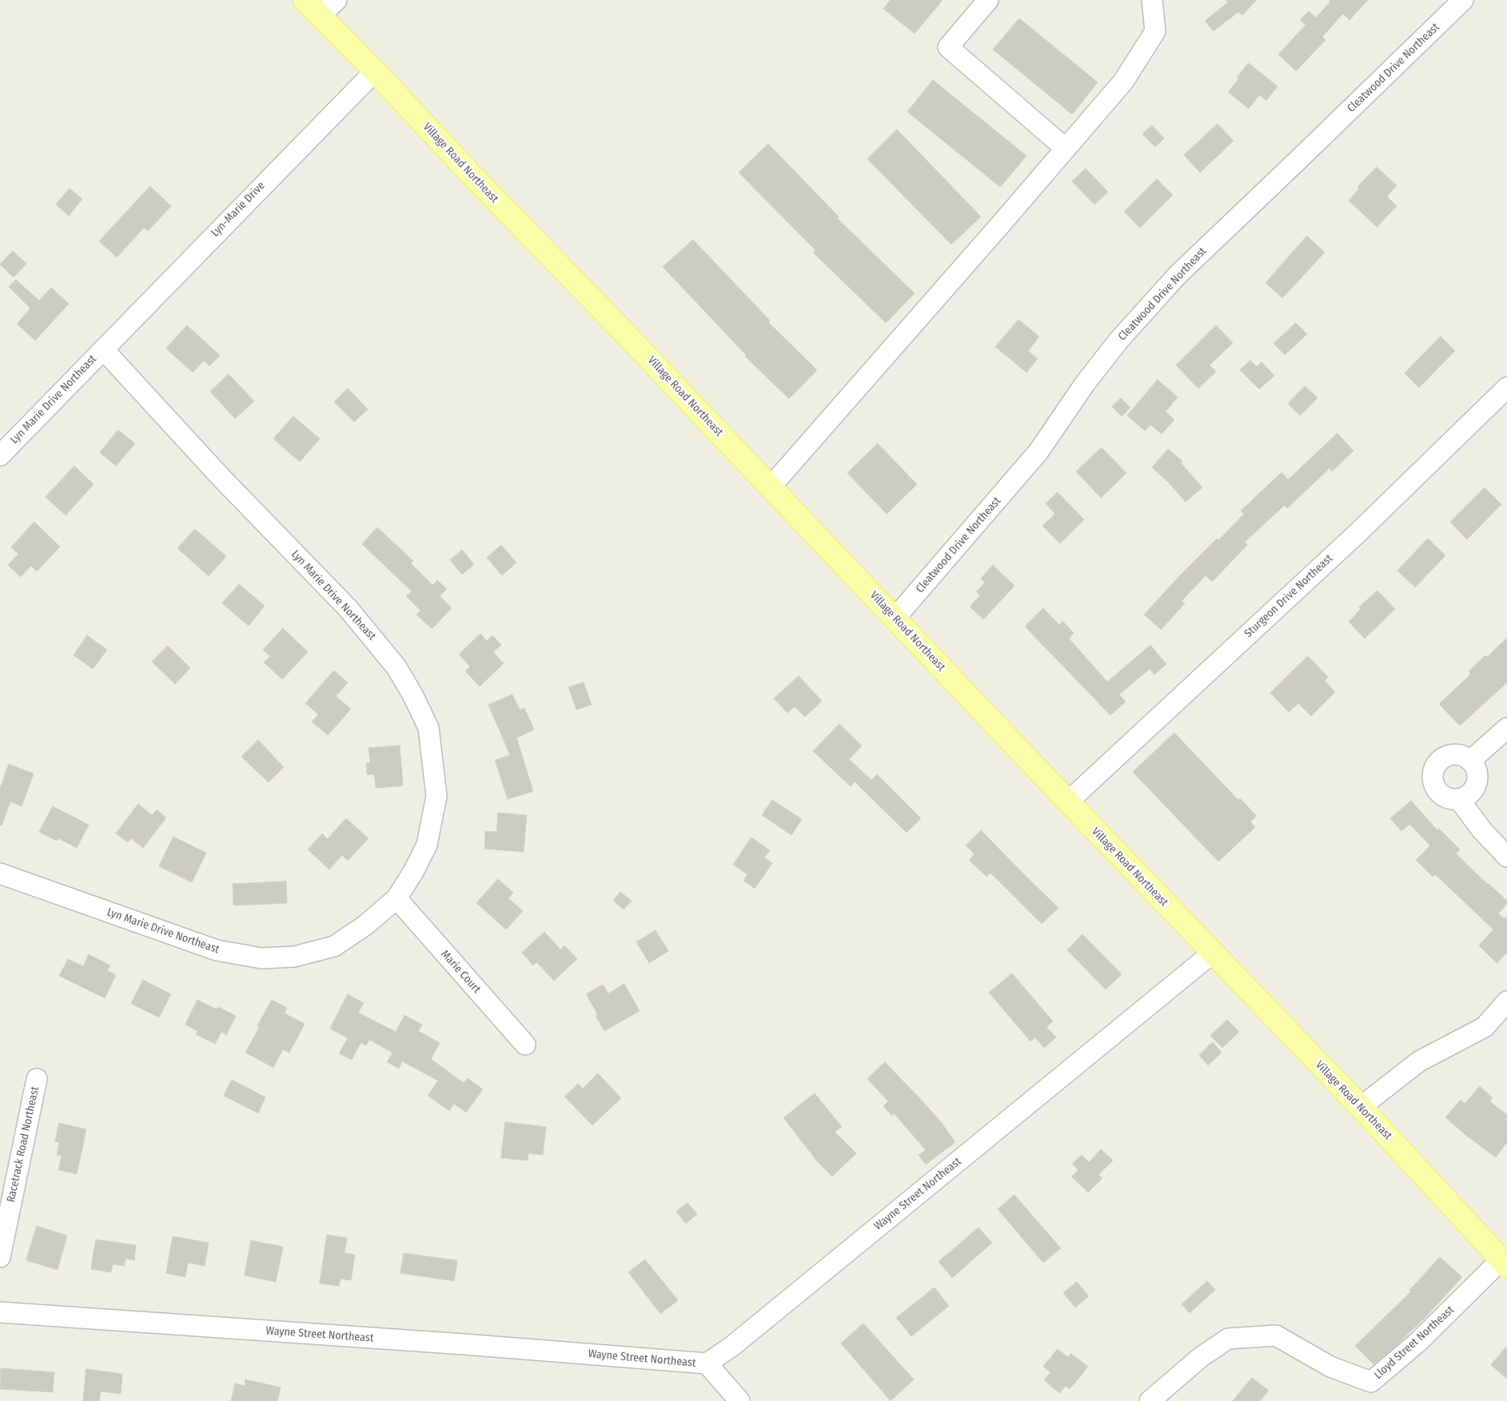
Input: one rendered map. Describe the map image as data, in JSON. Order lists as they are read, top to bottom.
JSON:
{
  "streets": {
    "main road": ["Village Road Northeast"],
    "street": [
      "Cleatwood Drive Northeast",
      "Lyn-Marie Drive",
      "Lyn Marie Drive Northeast",
      "Sturgeon Drive Northeast",
      "Marie Court",
      "Racetrack Road Northeast",
      "Wayne Street Northeast",
      "Lloyd Street Northeast"
    ]
  },
  "crossings": [
    ["Cleatwood Drive Northeast", "Village Road Northeast"],
    ["Village Road Northeast", "Lyn-Marie Drive"],
    ["Village Road Northeast", "Sturgeon Drive Northeast"],
    ["Village Road Northeast", "Wayne Street Northeast"],
    ["Village Road Northeast", "Lloyd Street Northeast"],
    ["Lyn-Marie Drive", "Lyn Marie Drive Northeast"],
    ["Lyn Marie Drive Northeast", "Marie Court"]
  ]
}
